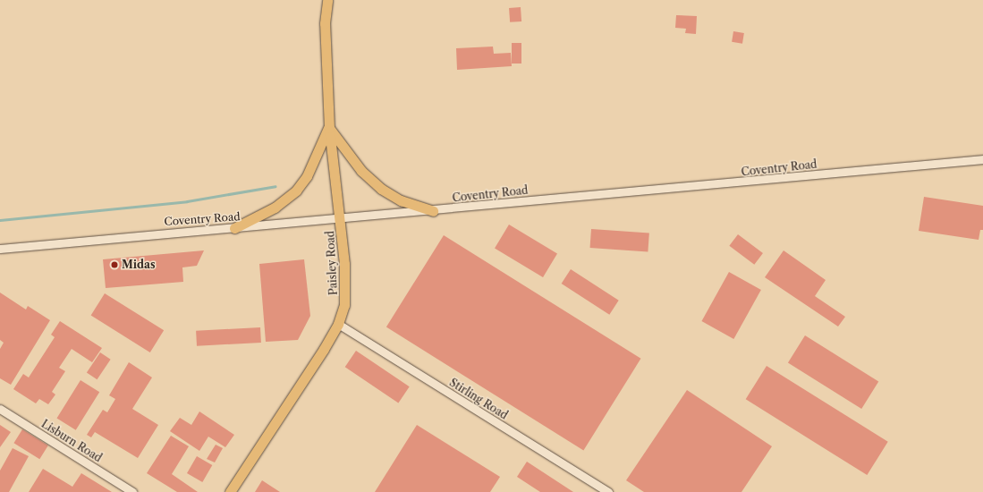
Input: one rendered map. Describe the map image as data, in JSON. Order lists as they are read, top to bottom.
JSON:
{
  "streets": {
    "main road": ["Paisley Road"],
    "street": ["Coventry Road", "Stirling Road", "Lisburn Road"]
  },
  "crossings": [
    ["Coventry Road", "Paisley Road"],
    ["Paisley Road", "Stirling Road"]
  ],
  "places": ["Midas"]
}
